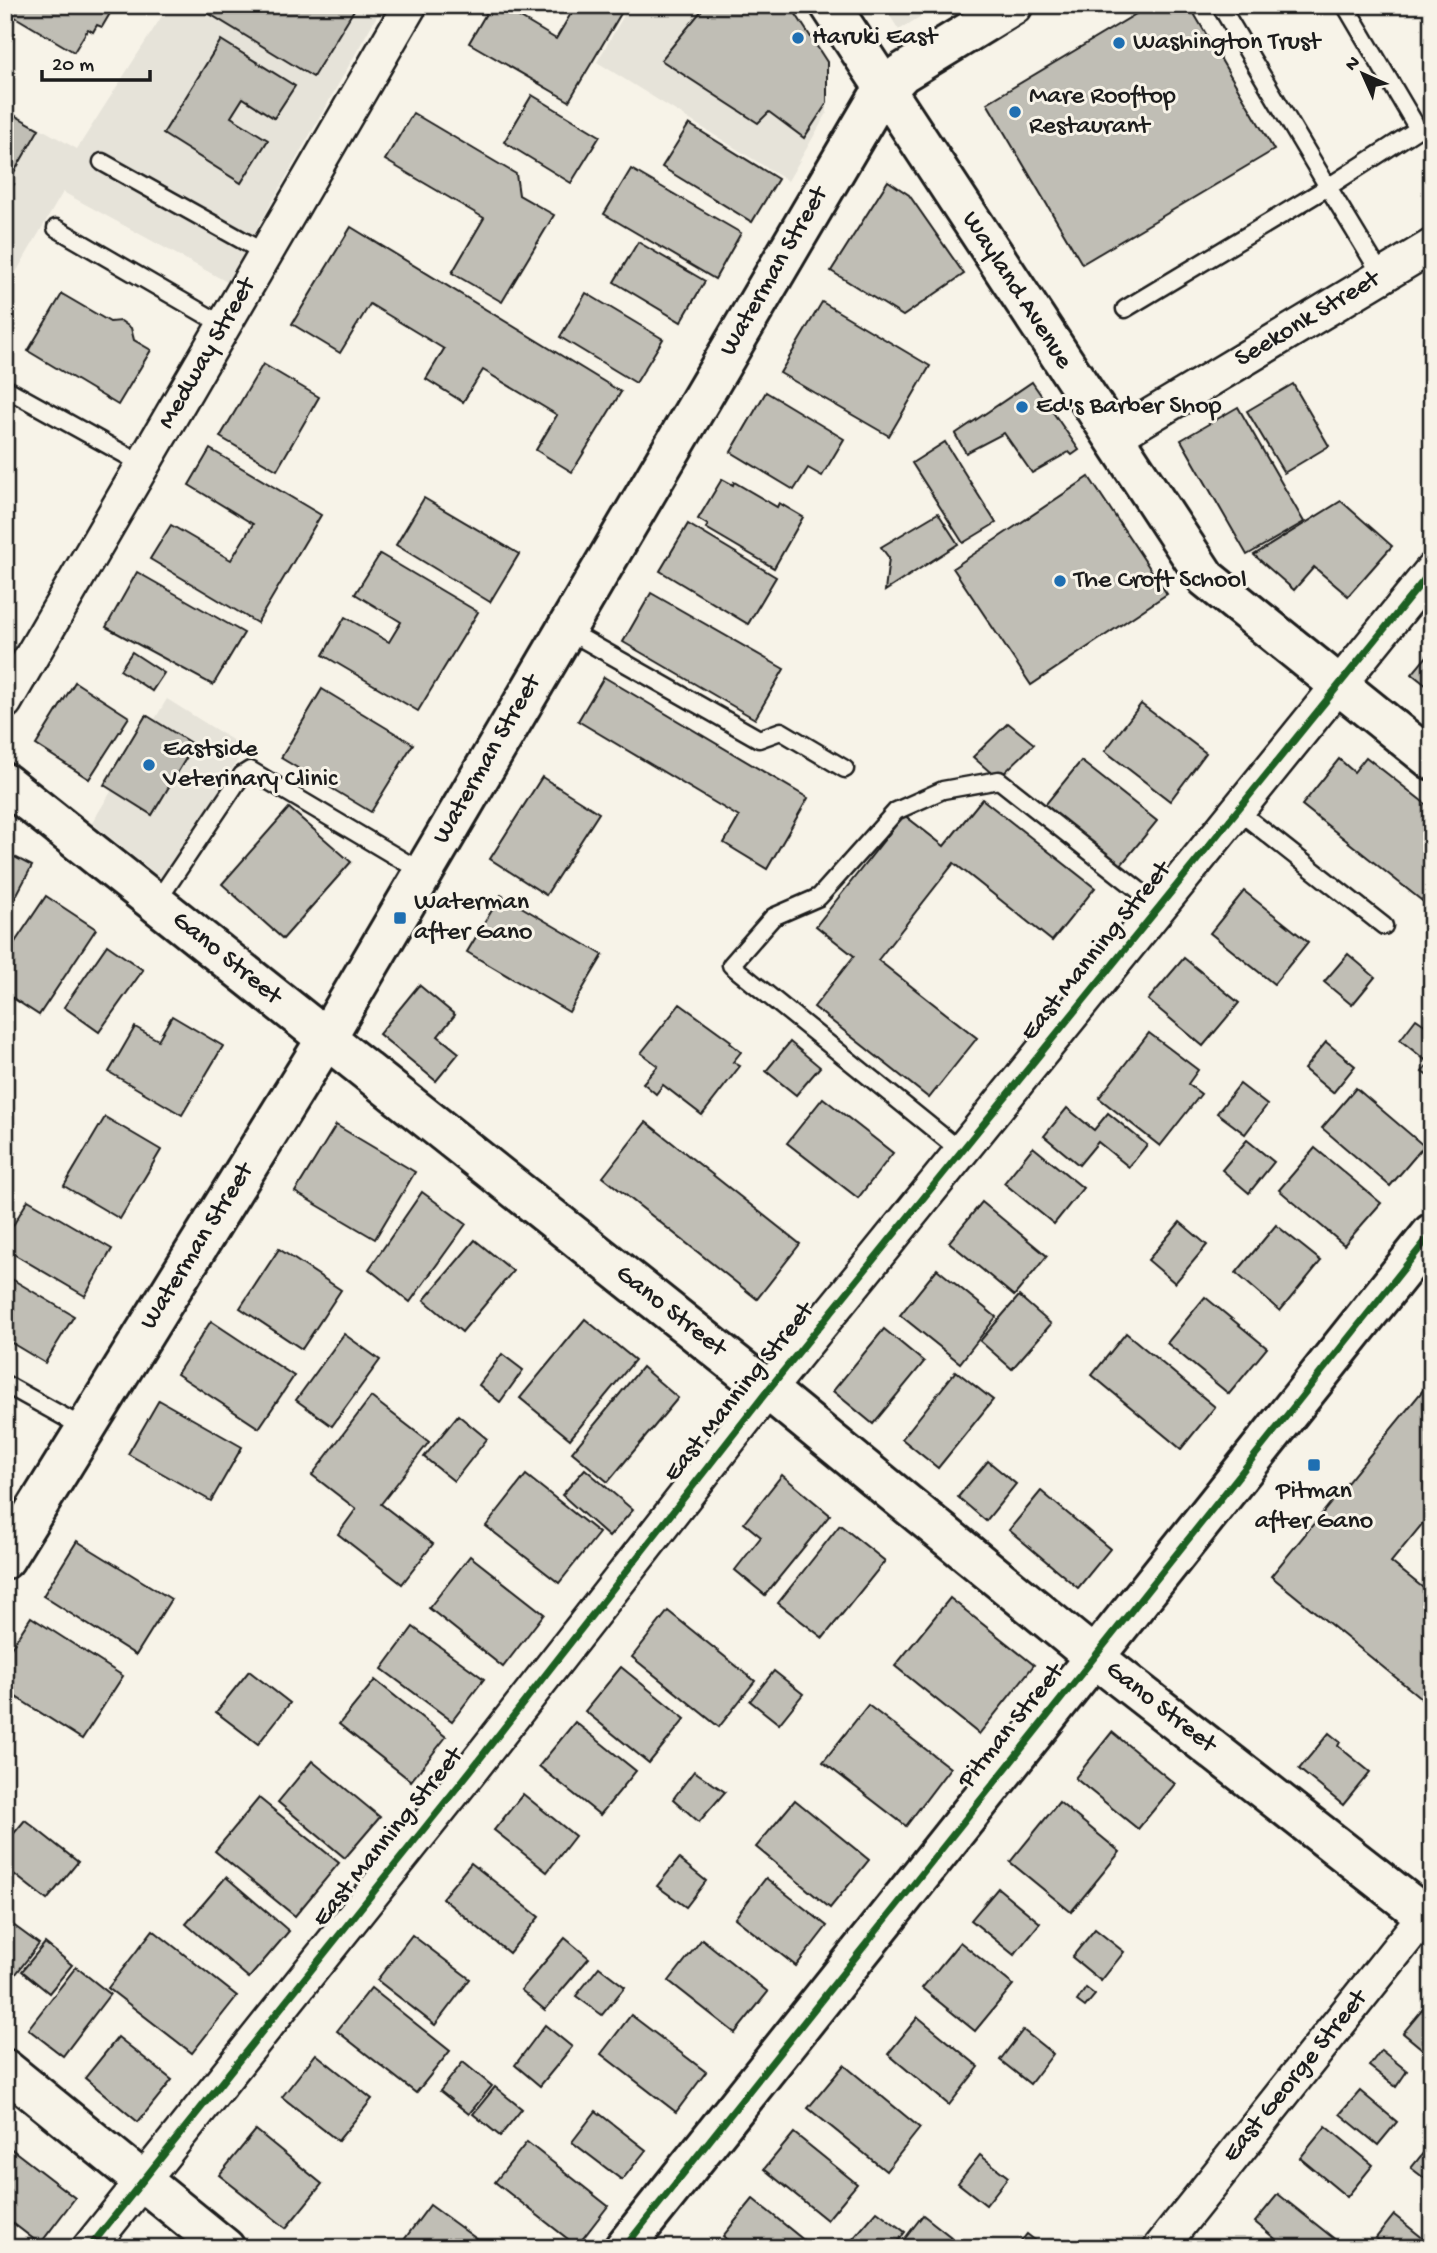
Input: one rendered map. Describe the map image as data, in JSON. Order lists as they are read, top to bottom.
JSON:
{
  "streets": {
    "main road": [
      "Waterman Street",
      "Wayland Avenue",
      "Gano Street",
      "Pitman Street"
    ],
    "street": [
      "Seekonk Street",
      "Medway Street",
      "East Manning Street",
      "East George Street"
    ]
  },
  "crossings": [
    ["Waterman Street", "Wayland Avenue"],
    ["Waterman Street", "Gano Street"],
    ["Wayland Avenue", "Seekonk Street"],
    ["Wayland Avenue", "East Manning Street"],
    ["East Manning Street", "Gano Street"],
    ["Gano Street", "Pitman Street"],
    ["Gano Street", "East George Street"]
  ],
  "places": {
    "other": [
      "Haruki East",
      "Washington Trust",
      "Mare Rooftop Restaurant",
      "Ed's Barber Shop",
      "The Croft School",
      "Eastside Veterinary Clinic"
    ],
    "transit": ["Waterman after Gano", "Pitman after Gano"]
  },
  "scale_bar": "20 m",
  "north": "top left"
}
